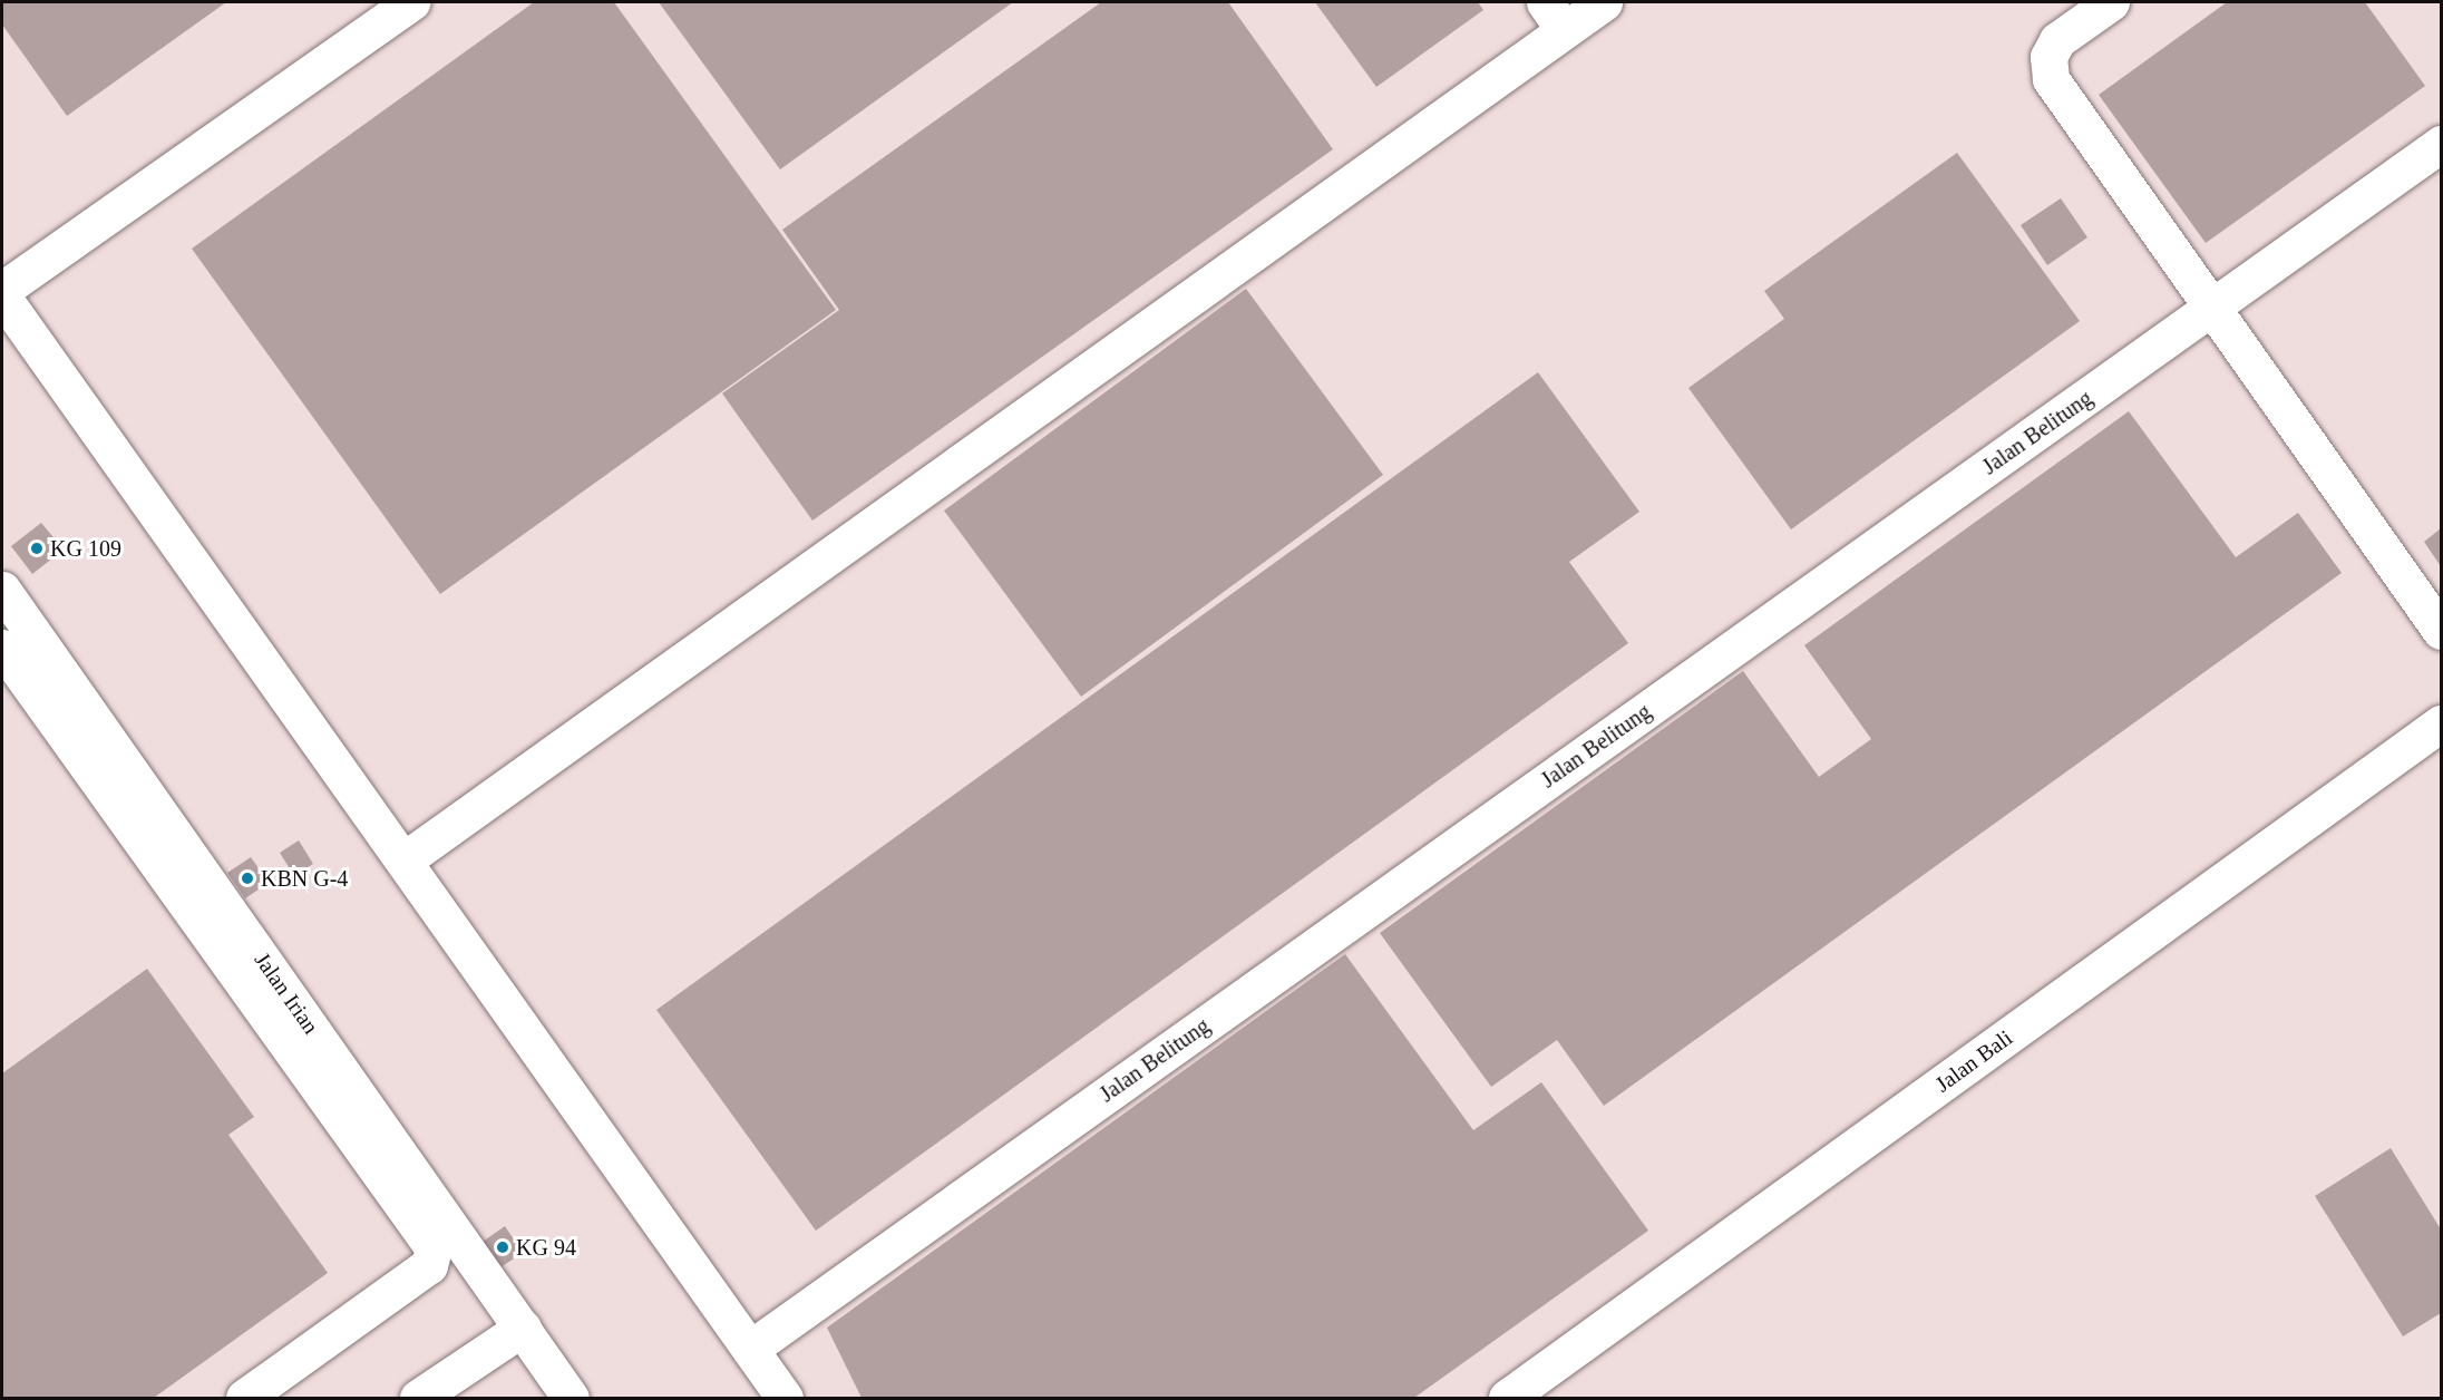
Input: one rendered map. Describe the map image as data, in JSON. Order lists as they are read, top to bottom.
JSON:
{
  "streets": {
    "lane": ["Jalan Belitung", "Jalan Irian", "Jalan Bali"]
  },
  "places": ["KG 109", "KBN G-4", "KG 94"]
}
